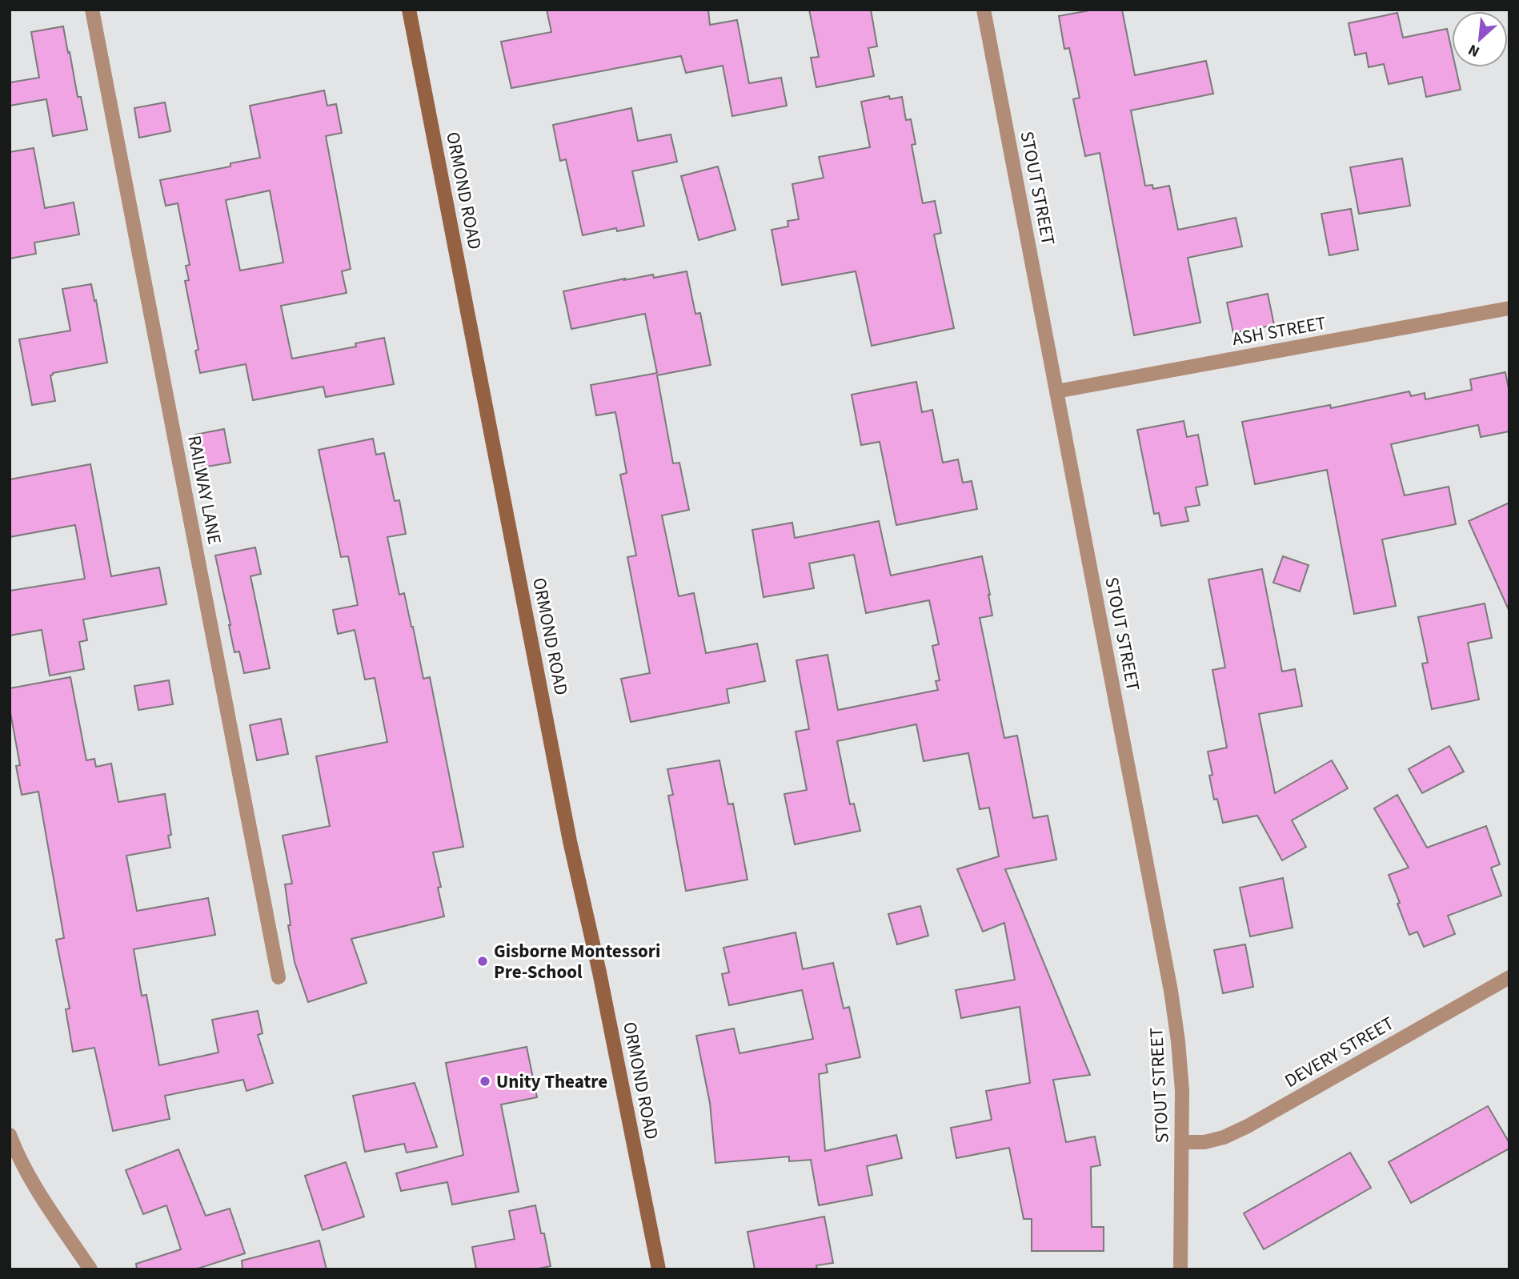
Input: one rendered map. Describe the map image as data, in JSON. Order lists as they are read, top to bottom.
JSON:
{
  "streets": {
    "main road": ["ORMOND ROAD"],
    "street": [
      "STOUT STREET",
      "ASH STREET",
      "RAILWAY LANE",
      "DEVERY STREET"
    ]
  },
  "crossings": [
    ["STOUT STREET", "ASH STREET"],
    ["STOUT STREET", "DEVERY STREET"]
  ],
  "places": ["Gisborne Montessori Pre-School", "Unity Theatre"],
  "north": "bottom left"
}
